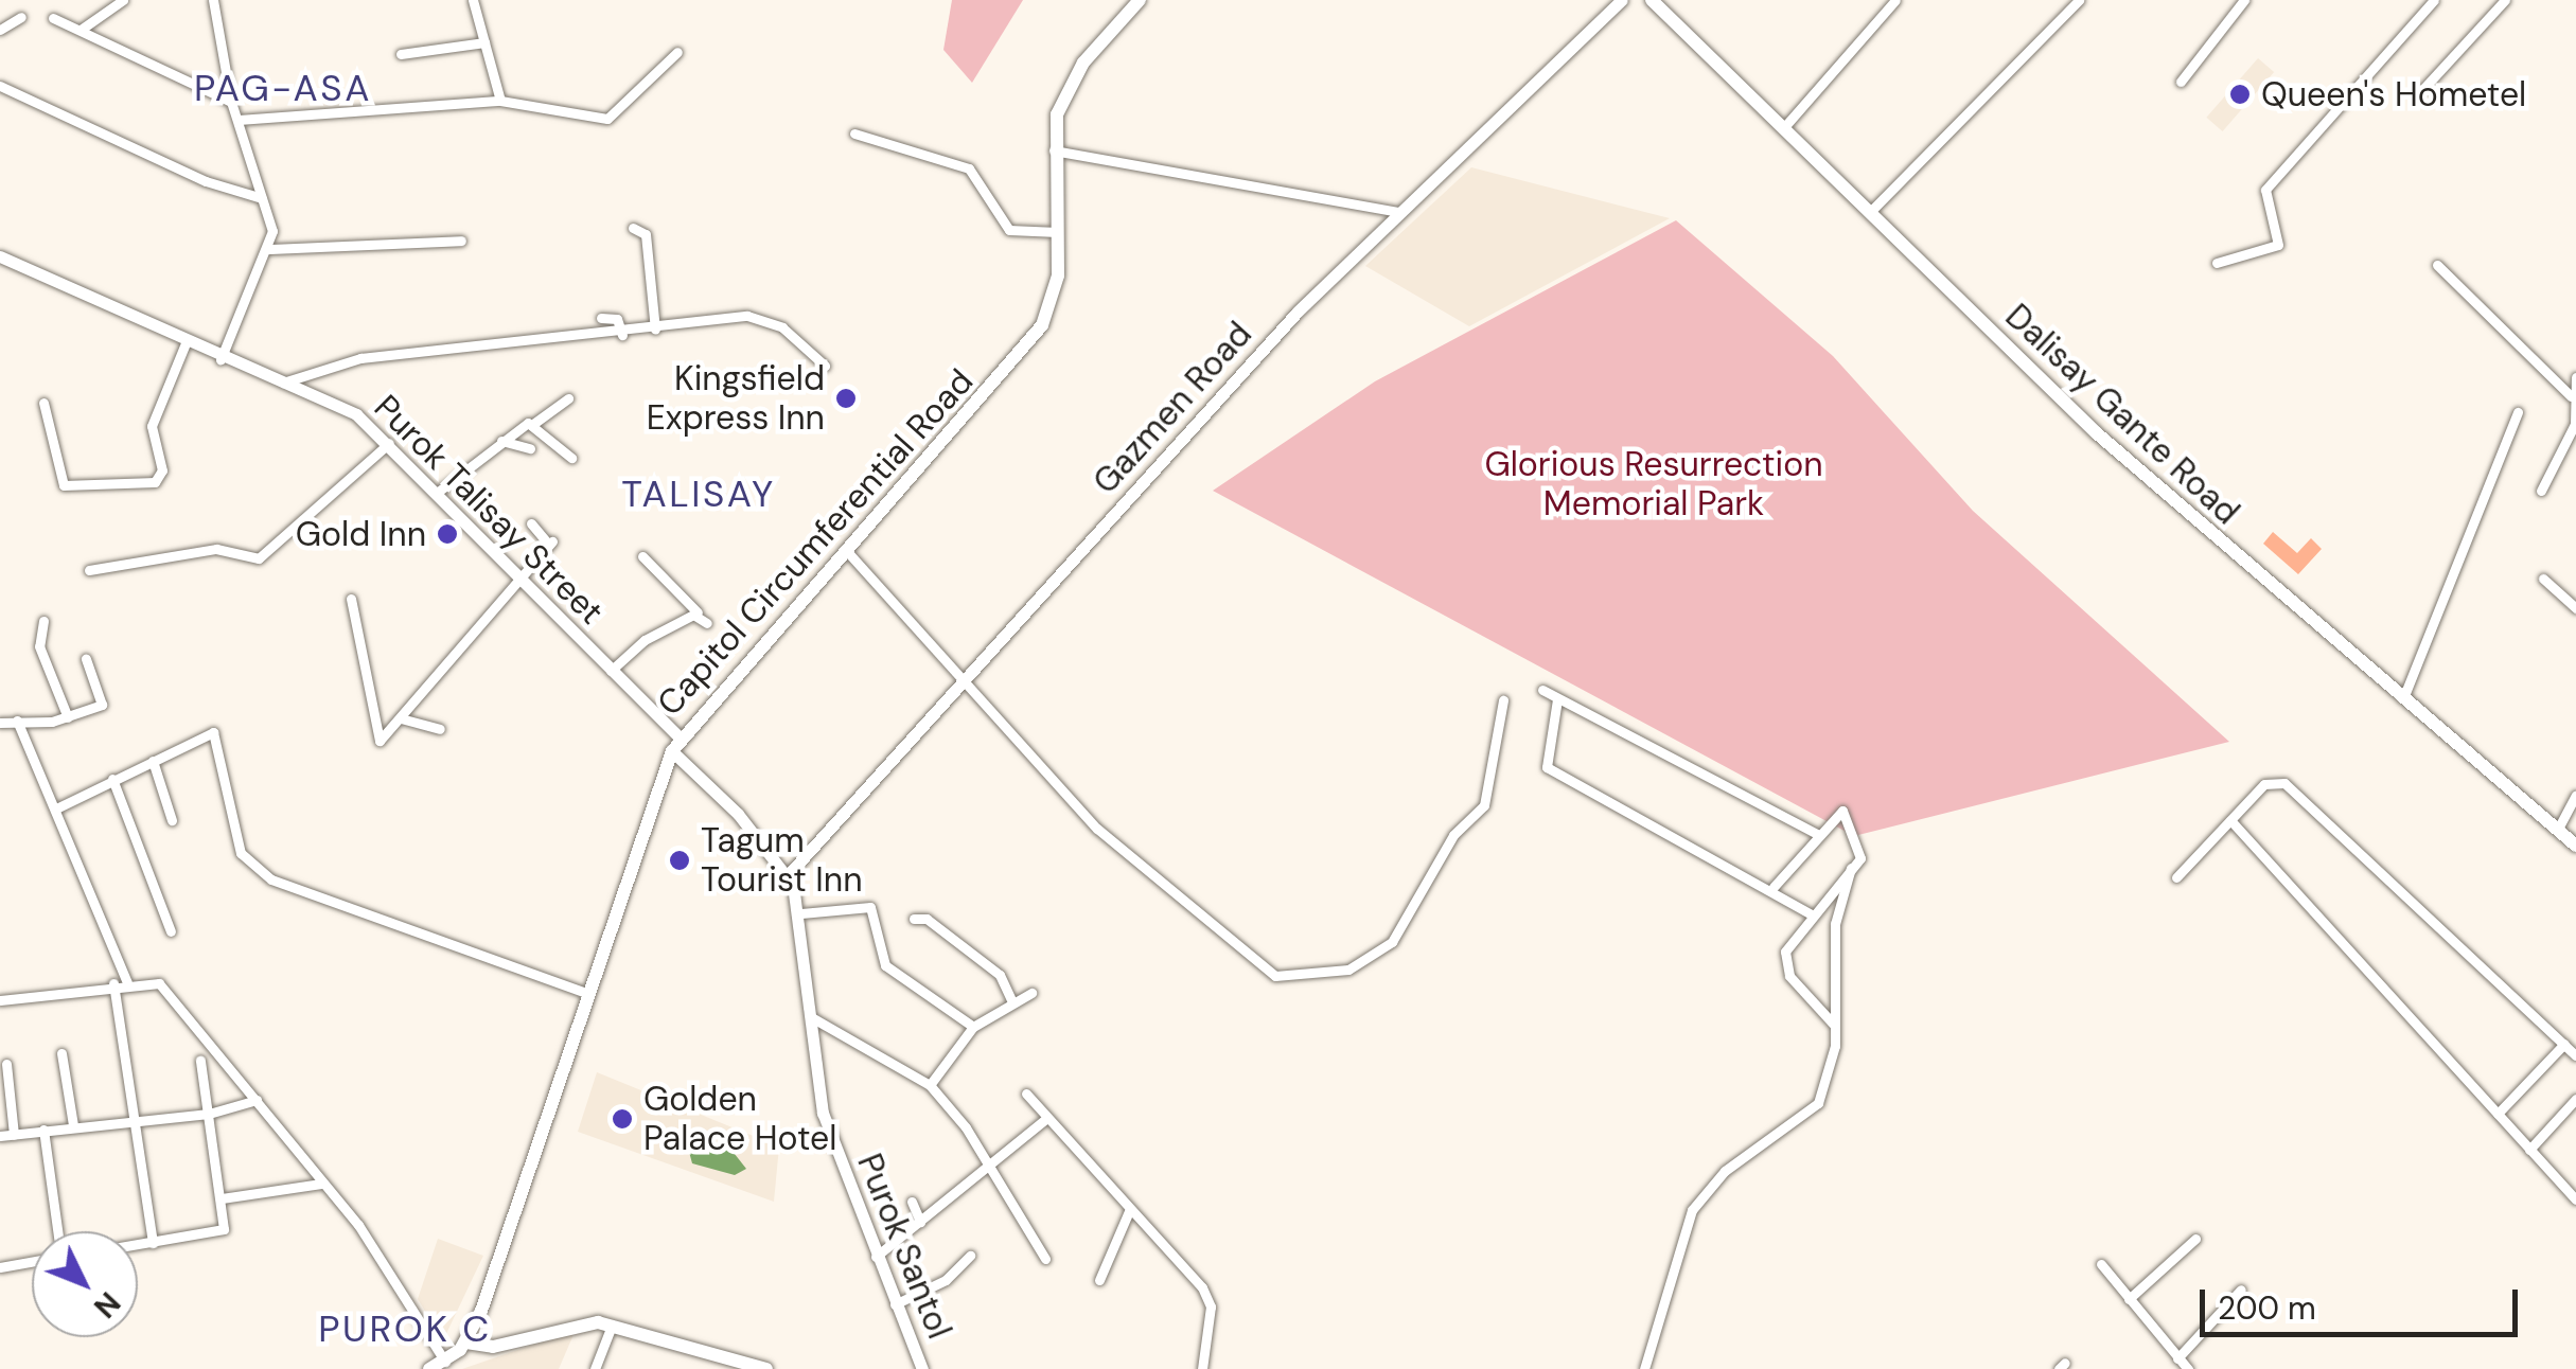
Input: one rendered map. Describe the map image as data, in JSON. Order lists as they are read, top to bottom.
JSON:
{
  "streets": {
    "main road": ["Dalisay Gante Road", "Capitol Circumferential Road"],
    "street": ["Gazmen Road", "Purok Talisay Street", "Purok Santol"]
  },
  "crossings": [
    ["Gazmen Road", "Purok Santol"],
    ["Purok Talisay Street", "Capitol Circumferential Road"],
    ["Capitol Circumferential Road", "Purok Santol"]
  ],
  "districts": ["PAG-ASA", "TALISAY", "PUROK C"],
  "parks": ["Glorious Resurrection Memorial Park"],
  "places": [
    "Queen's Hometel",
    "Kingsfield Express Inn",
    "Gold Inn",
    "Tagum Tourist Inn",
    "Golden Palace Hotel"
  ],
  "scale_bar": "200 m",
  "north": "bottom right"
}
